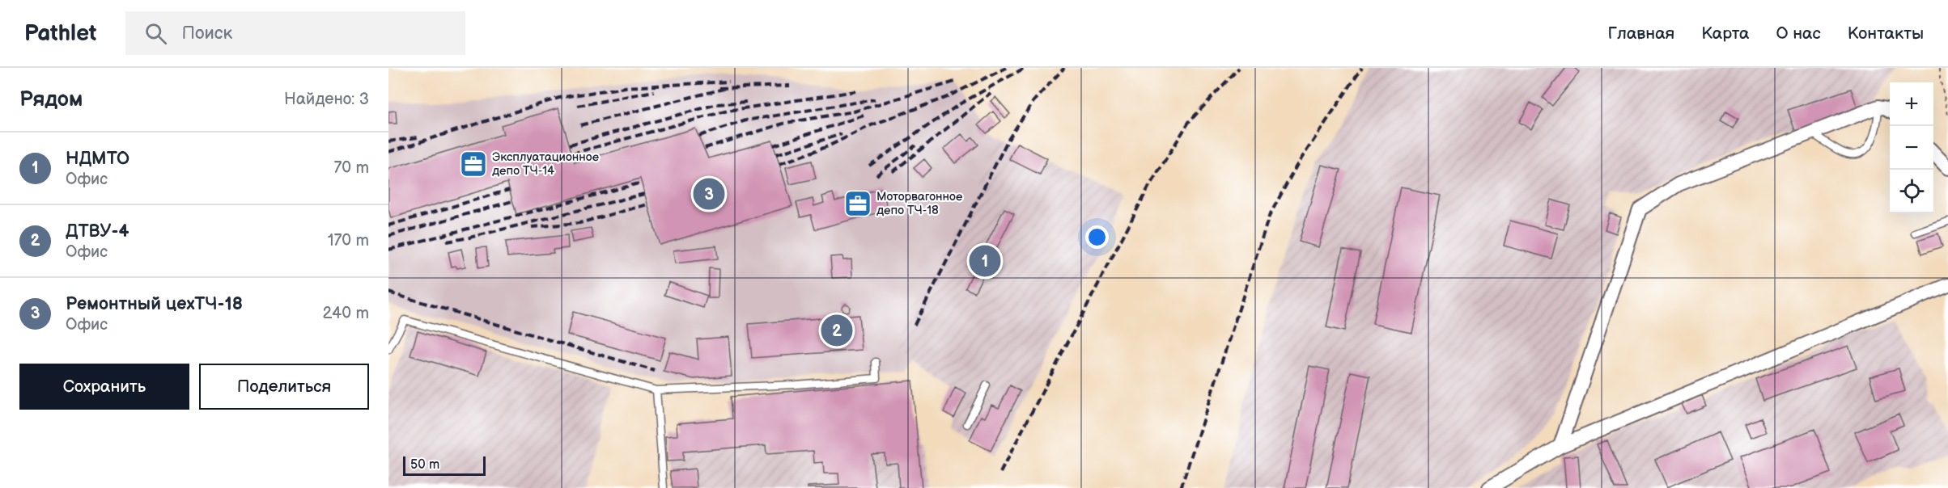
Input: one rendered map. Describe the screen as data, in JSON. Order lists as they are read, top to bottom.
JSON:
{
  "places": {
    "office": ["Эксплуатационное депо ТЧ-14", "Моторвагонное депо ТЧ-18"]
  },
  "scale_bar": "50 m",
  "page": {
    "header": "Pathlet",
    "search": "Поиск",
    "nav": [
      "Главная",
      "Карта",
      "О нас",
      "Контакты"
    ],
    "heading": ["Рядом", "Найдено: 3"],
    "map_buttons": ["+", "−"],
    "list": [
      {
        "mark": "1",
        "name": "НДМТО",
        "note": "Офис",
        "value": "70 m"
      },
      {
        "mark": "2",
        "name": "ДТВУ-4",
        "note": "Офис",
        "value": "170 m"
      },
      {
        "mark": "3",
        "name": "Ремонтный цехТЧ-18",
        "note": "Офис",
        "value": "240 m"
      }
    ],
    "pins": ["3", "1", "2"],
    "buttons": ["Сохранить", "Поделиться"],
    "scale": "50 m"
  }
}
